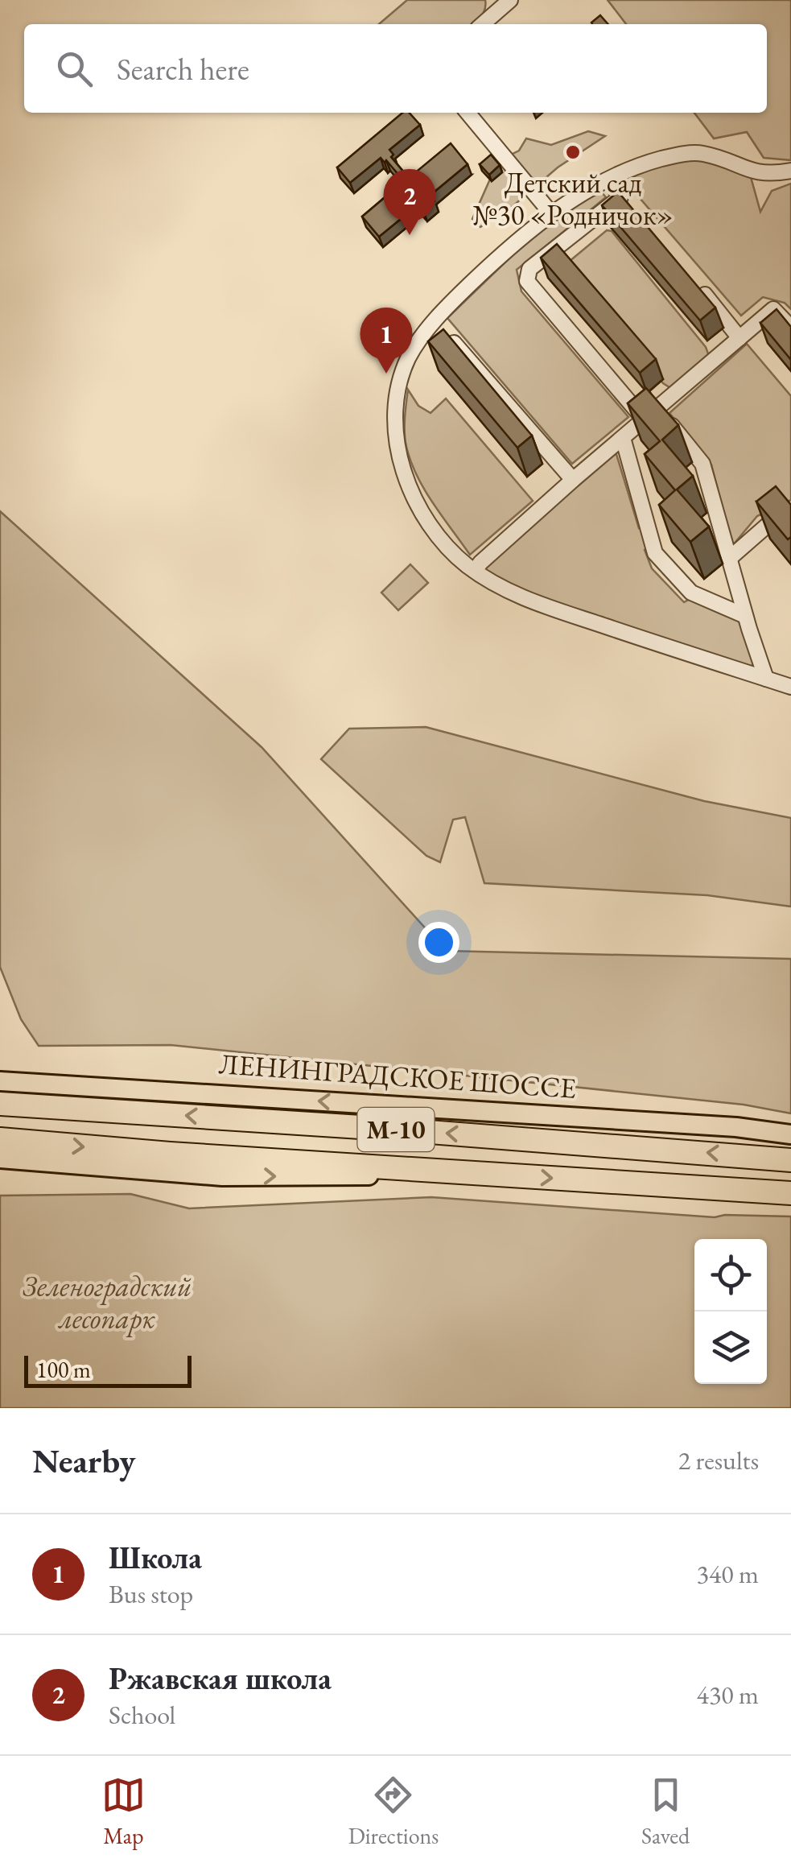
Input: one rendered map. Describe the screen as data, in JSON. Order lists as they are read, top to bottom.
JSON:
{
  "streets": {
    "highway": ["ЛЕНИНГРАДСКОЕ ШОССЕ", "М-10"]
  },
  "one_way": ["ЛЕНИНГРАДСКОЕ ШОССЕ"],
  "parks": ["Зеленоградский лесопарк"],
  "places": ["Детский сад №30 «Родничок»"],
  "scale_bar": "100 m",
  "page": {
    "search": "Search here",
    "pins": ["2", "1"],
    "scale": "100 m",
    "heading": ["Nearby", "2 results"],
    "list": [
      {
        "mark": "1",
        "name": "Школа",
        "note": "Bus stop",
        "value": "340 m"
      },
      {
        "mark": "2",
        "name": "Ржавская школа",
        "note": "School",
        "value": "430 m"
      }
    ],
    "nav": ["Map", "Directions", "Saved"]
  }
}
